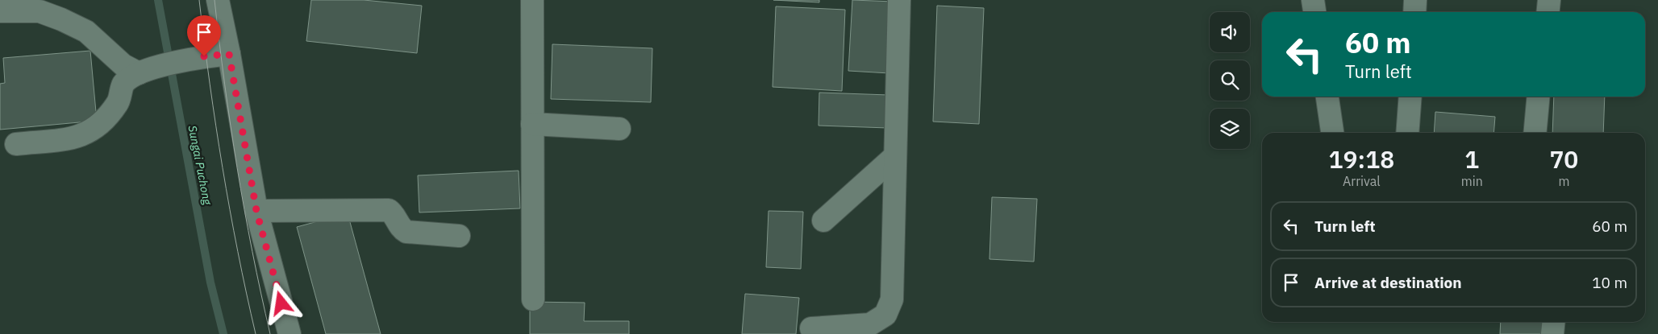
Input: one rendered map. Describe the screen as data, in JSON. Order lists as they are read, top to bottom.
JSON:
{
  "water": ["Sungai Puchong"],
  "page": {
    "turn": ["60 m", "Turn left"],
    "eta": [
      "19:18",
      "Arrival",
      "1",
      "min",
      "70",
      "m"
    ],
    "list": [
      {
        "name": "Turn left",
        "value": "60 m"
      },
      {
        "name": "Arrive at destination",
        "value": "10 m"
      }
    ]
  }
}
